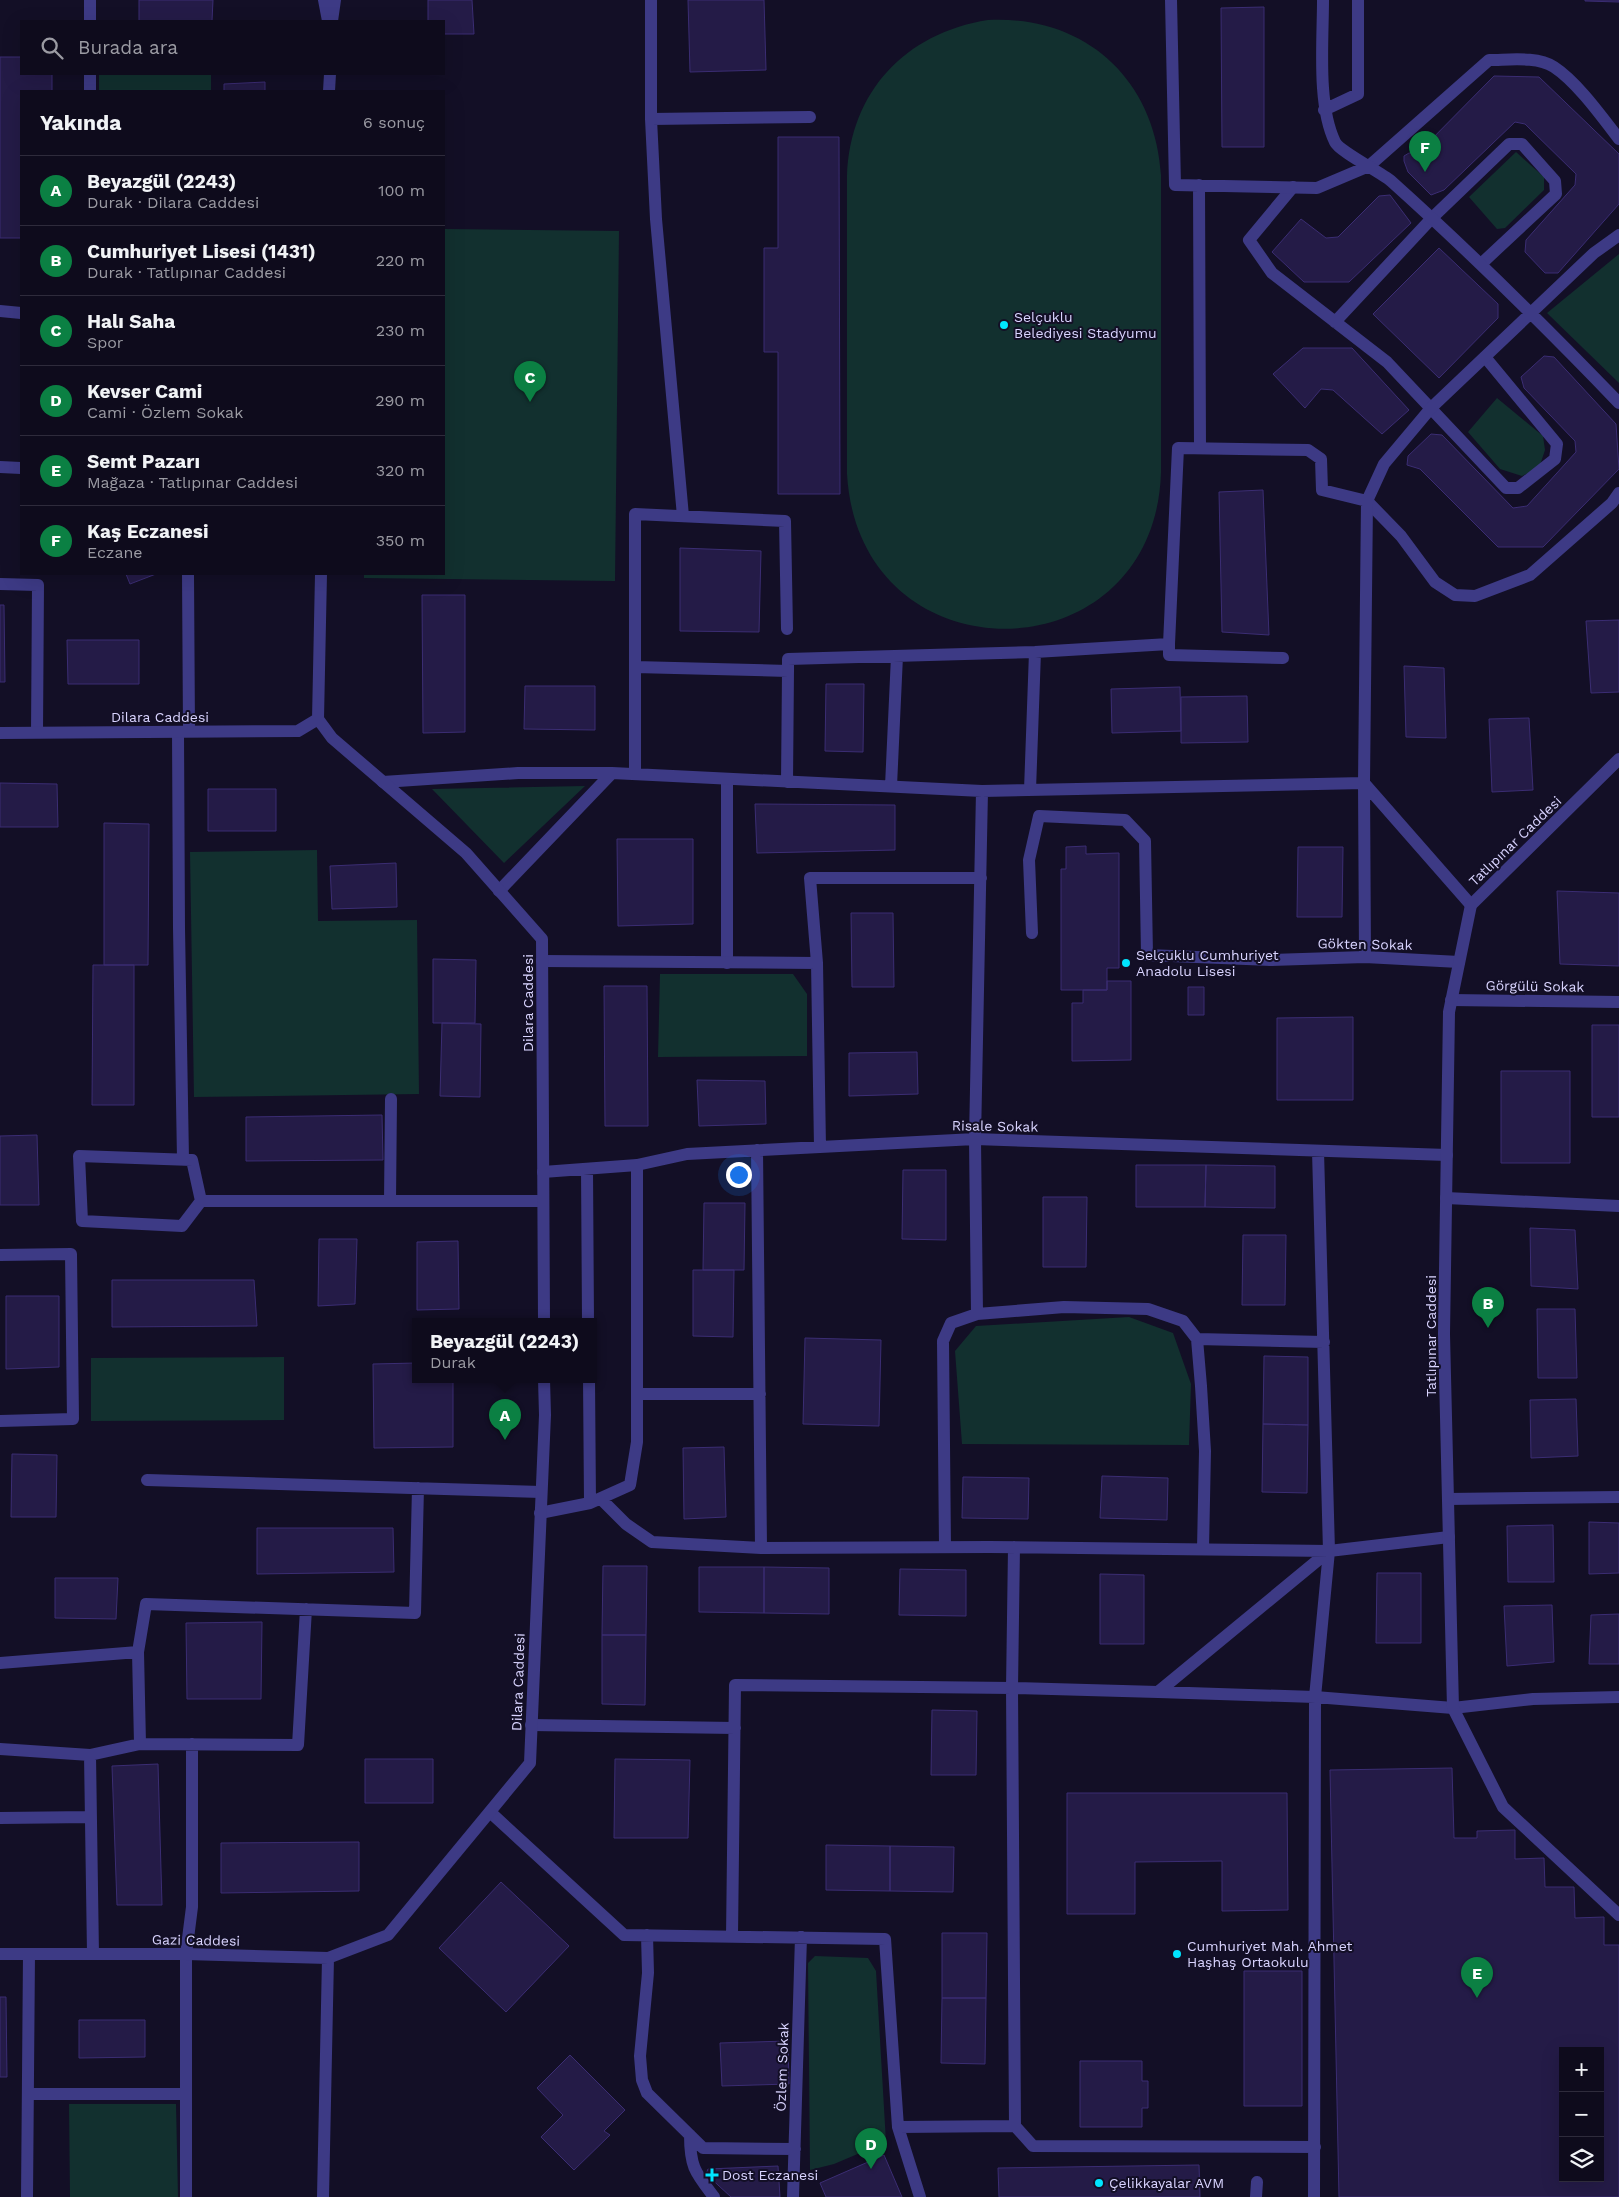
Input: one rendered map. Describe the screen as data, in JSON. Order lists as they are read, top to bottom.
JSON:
{
  "streets": {
    "street": [
      "Dilara Caddesi",
      "Tatlıpınar Caddesi",
      "Gökten Sokak",
      "Görgülü Sokak",
      "Risale Sokak",
      "Gazi Caddesi",
      "Özlem Sokak"
    ]
  },
  "crossings": [
    ["Dilara Caddesi", "Risale Sokak"],
    ["Dilara Caddesi", "Gazi Caddesi"],
    ["Tatlıpınar Caddesi", "Gökten Sokak"],
    ["Tatlıpınar Caddesi", "Görgülü Sokak"],
    ["Tatlıpınar Caddesi", "Risale Sokak"]
  ],
  "places": {
    "other": [
      "Selçuklu Belediyesi Stadyumu",
      "Selçuklu Cumhuriyet Anadolu Lisesi",
      "Cumhuriyet Mah. Ahmet Haşhaş Ortaokulu",
      "Çelikkayalar AVM"
    ],
    "health": ["Dost Eczanesi"]
  },
  "page": {
    "search": "Burada ara",
    "heading": ["Yakında", "6 sonuç"],
    "pins": [
      "F",
      "C",
      "B",
      "A",
      "E",
      "D"
    ],
    "list": [
      {
        "mark": "A",
        "name": "Beyazgül (2243)",
        "note": "Durak · Dilara Caddesi",
        "value": "100 m"
      },
      {
        "mark": "B",
        "name": "Cumhuriyet Lisesi (1431)",
        "note": "Durak · Tatlıpınar Caddesi",
        "value": "220 m"
      },
      {
        "mark": "C",
        "name": "Halı Saha",
        "note": "Spor",
        "value": "230 m"
      },
      {
        "mark": "D",
        "name": "Kevser Cami",
        "note": "Cami · Özlem Sokak",
        "value": "290 m"
      },
      {
        "mark": "E",
        "name": "Semt Pazarı",
        "note": "Mağaza · Tatlıpınar Caddesi",
        "value": "320 m"
      },
      {
        "mark": "F",
        "name": "Kaş Eczanesi",
        "note": "Eczane",
        "value": "350 m"
      }
    ],
    "popup": ["Beyazgül (2243)", "Durak"],
    "map_buttons": ["+", "−"]
  }
}
